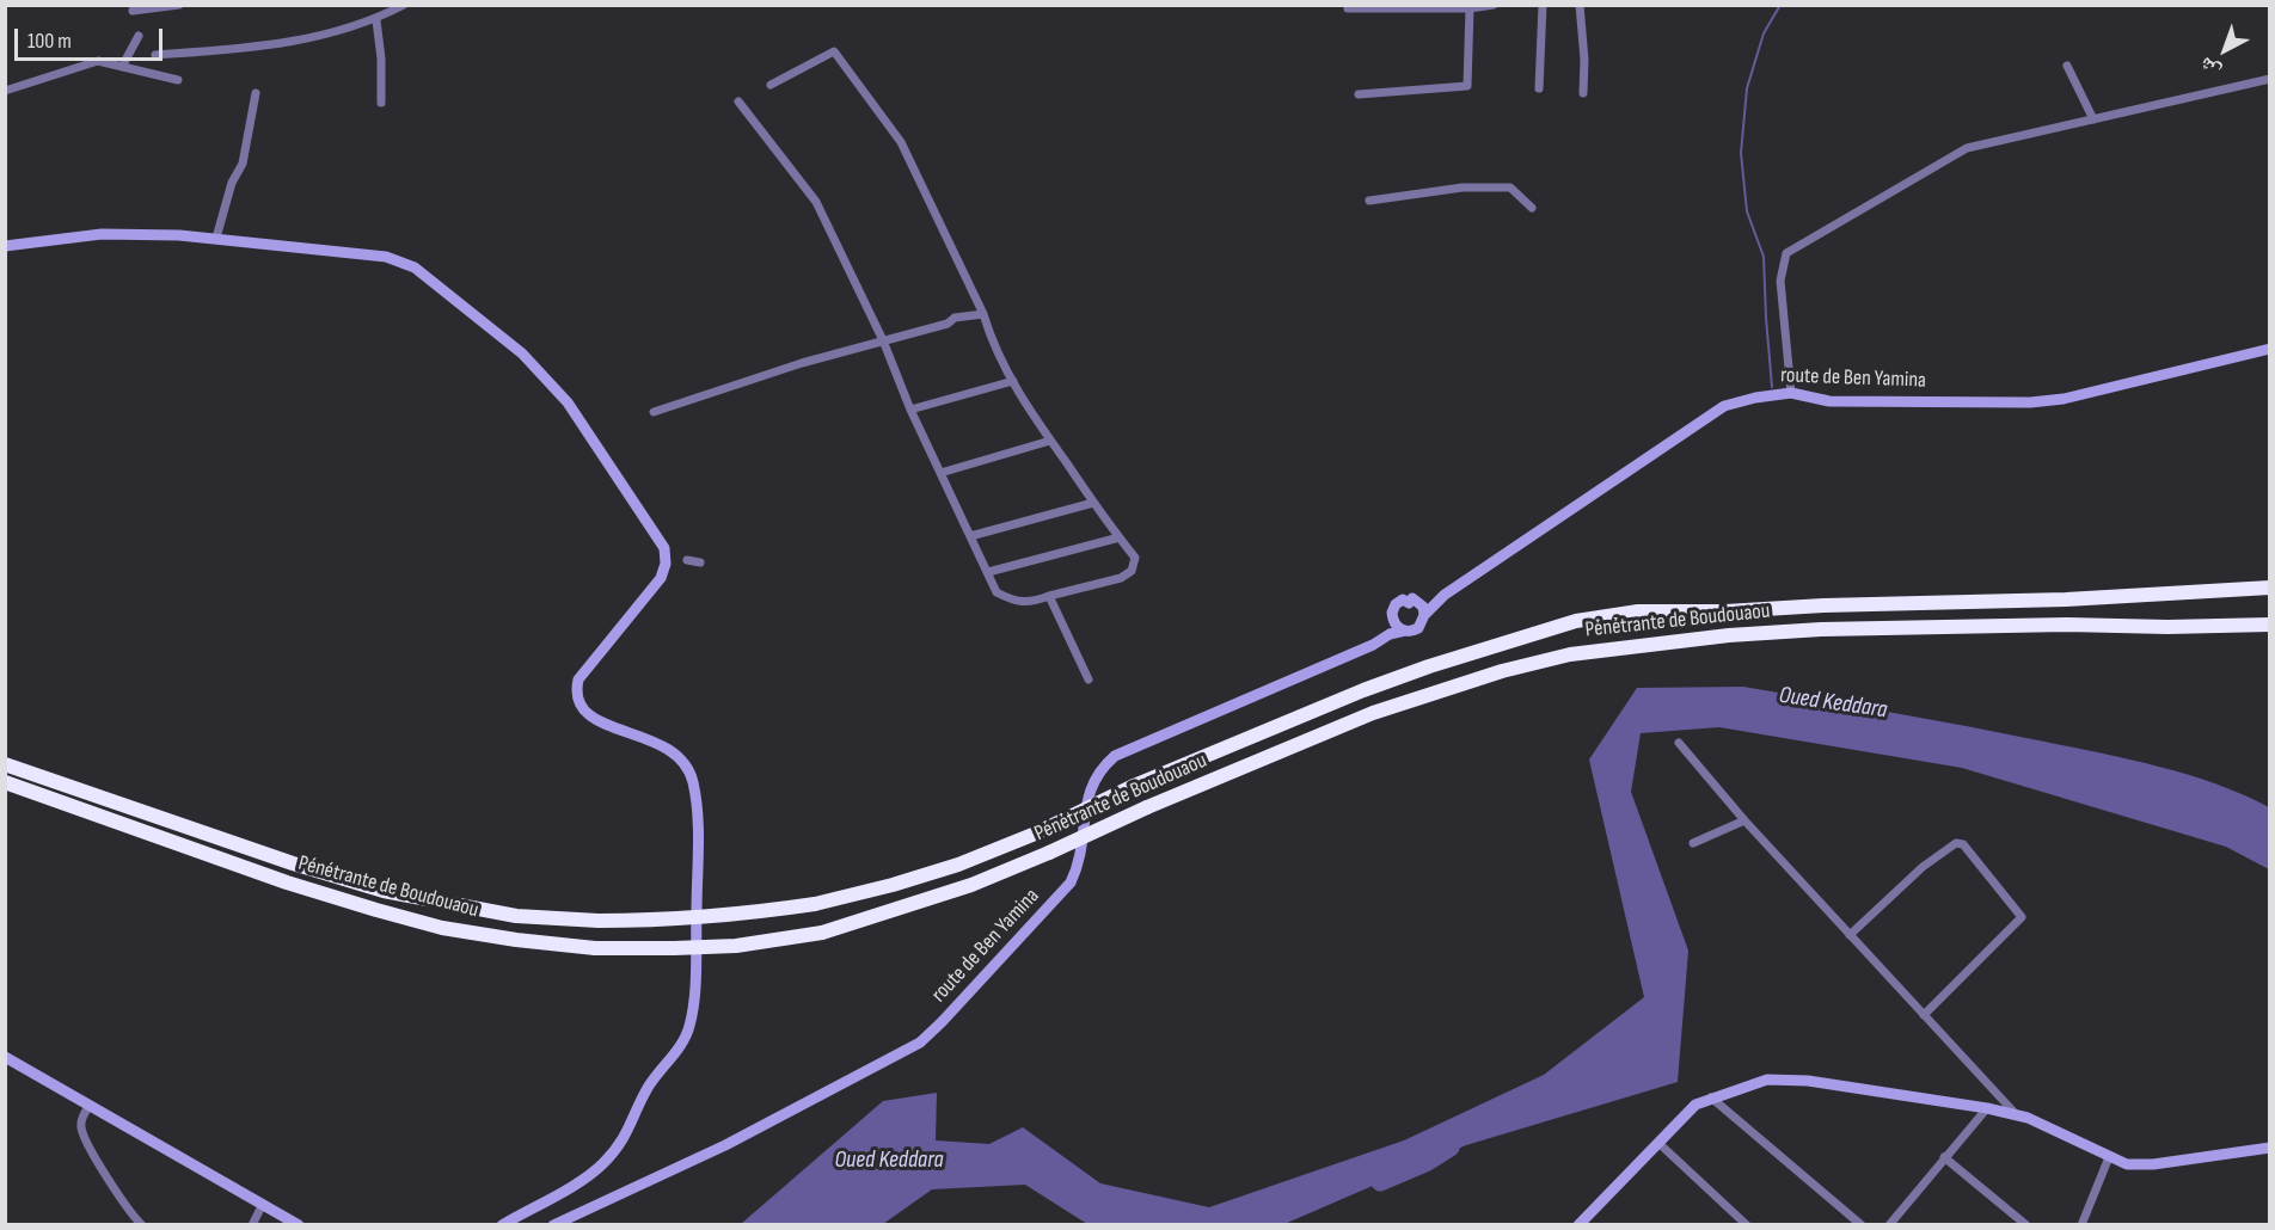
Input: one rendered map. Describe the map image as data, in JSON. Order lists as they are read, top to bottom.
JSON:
{
  "streets": {
    "highway": ["Pénétrante de Boudouaou"],
    "street": ["route de Ben Yamina"]
  },
  "water": ["Oued Keddara"],
  "scale_bar": "100 m",
  "north": "bottom left"
}
